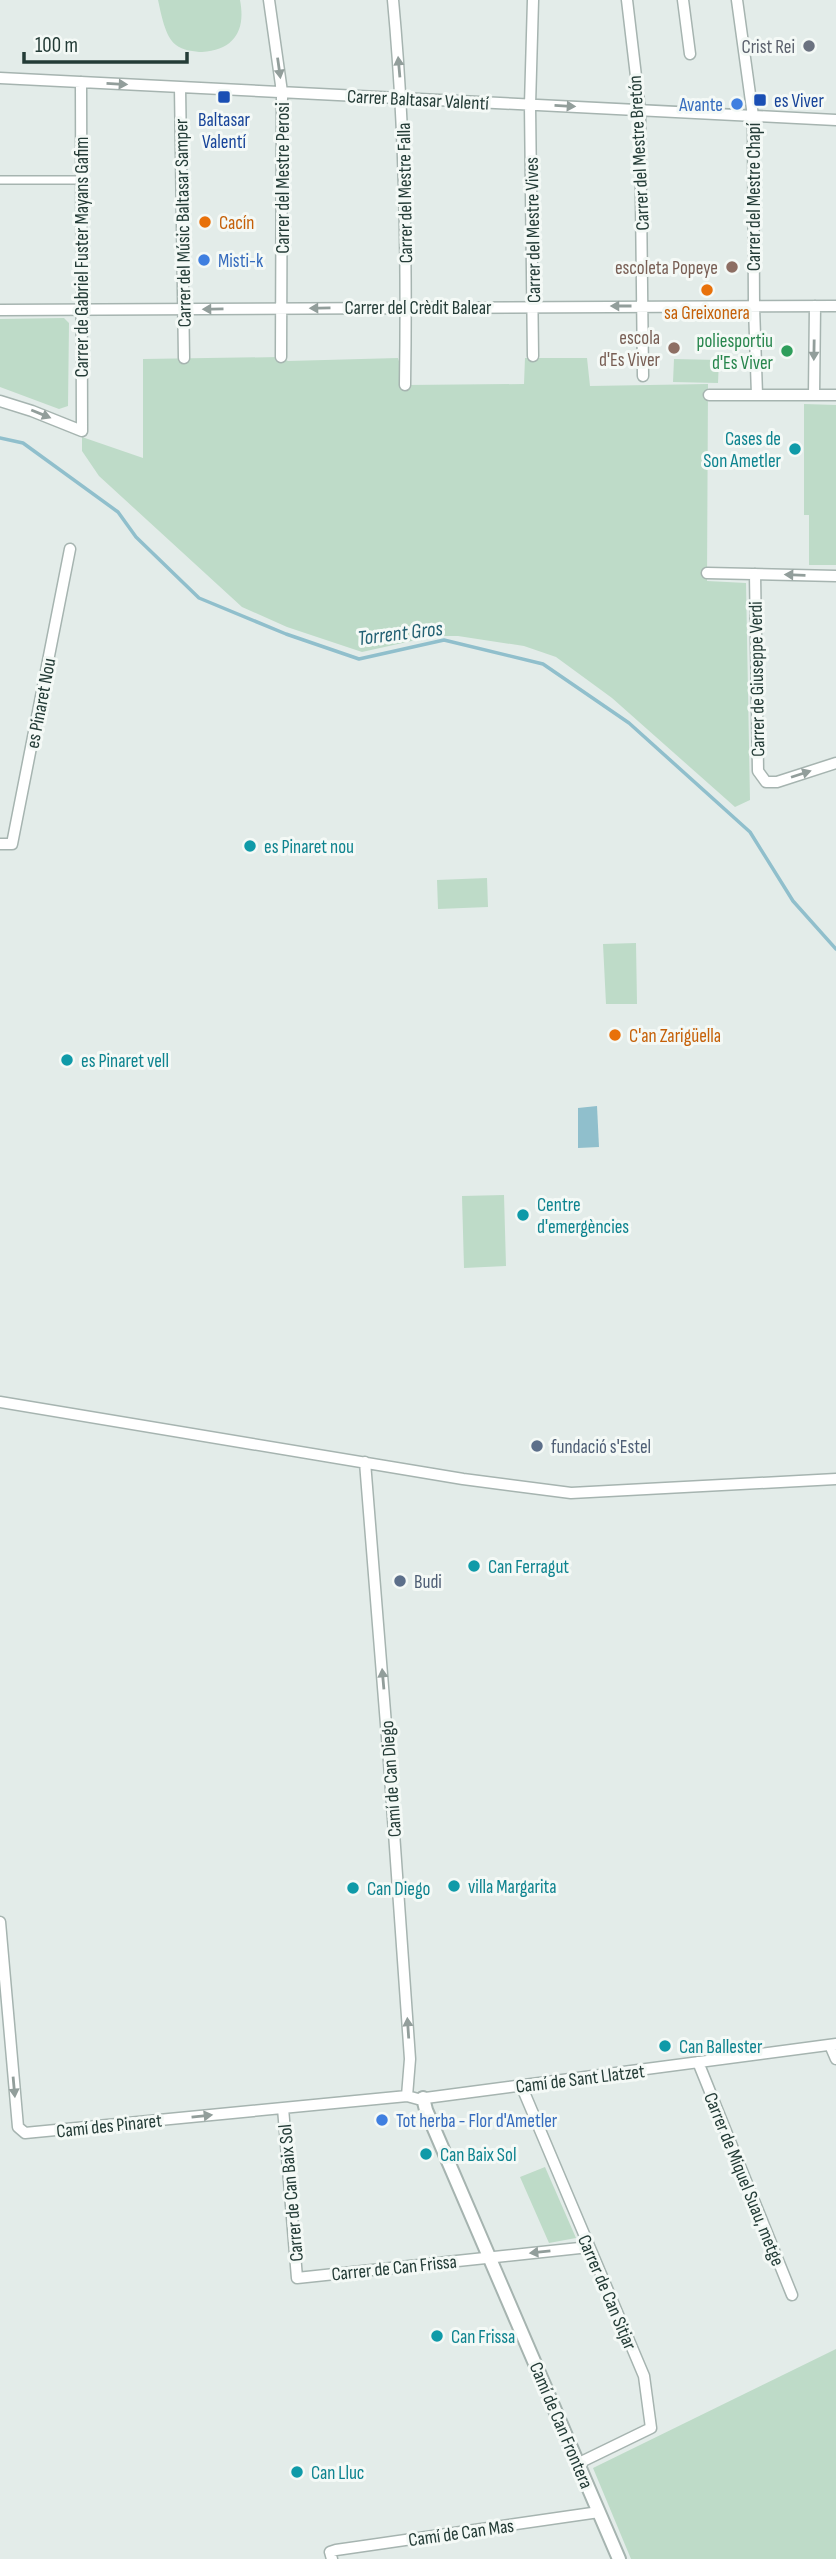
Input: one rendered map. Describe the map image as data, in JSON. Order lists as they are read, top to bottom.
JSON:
{
  "streets": {
    "street": [
      "Carrer Baltasar Valentí",
      "Carrer del Mestre Bretón",
      "Carrer del Mestre Perosi",
      "Carrer del Mestre Falla",
      "Carrer del Mestre Chapí",
      "Carrer del Músic Baltasar Samper",
      "Carrer del Mestre Vives",
      "Carrer de Gabriel Fuster Mayans Gafim",
      "Carrer del Crèdit Balear",
      "Carrer de Giuseppe Verdi",
      "es Pinaret Nou",
      "Camí de Can Diego",
      "Camí de Sant Llatzet",
      "Camí des Pinaret",
      "Carrer de Miquel Suau, metge",
      "Carrer de Can Baix Sol",
      "Carrer de Can Frissa",
      "Carrer de Can Sitjar",
      "Camí de Can Frontera",
      "Camí de Can Mas"
    ]
  },
  "crossings": [
    ["Carrer Baltasar Valentí", "Carrer del Mestre Bretón"],
    ["Carrer Baltasar Valentí", "Carrer del Mestre Perosi"],
    ["Carrer Baltasar Valentí", "Carrer del Mestre Falla"],
    ["Carrer Baltasar Valentí", "Carrer del Mestre Chapí"],
    ["Carrer Baltasar Valentí", "Carrer del Músic Baltasar Samper"],
    ["Carrer Baltasar Valentí", "Carrer del Mestre Vives"],
    ["Carrer Baltasar Valentí", "Carrer de Gabriel Fuster Mayans Gafim"],
    ["Carrer del Mestre Bretón", "Carrer del Crèdit Balear"],
    ["Carrer del Mestre Perosi", "Carrer del Crèdit Balear"],
    ["Carrer del Mestre Falla", "Carrer del Crèdit Balear"],
    ["Carrer del Mestre Chapí", "Carrer del Crèdit Balear"],
    ["Carrer del Músic Baltasar Samper", "Carrer del Crèdit Balear"],
    ["Carrer del Mestre Vives", "Carrer del Crèdit Balear"],
    ["Carrer de Gabriel Fuster Mayans Gafim", "Carrer del Crèdit Balear"],
    ["Camí de Can Diego", "Camí de Sant Llatzet"],
    ["Camí de Can Diego", "Camí des Pinaret"],
    ["Camí de Sant Llatzet", "Camí des Pinaret"],
    ["Camí de Sant Llatzet", "Carrer de Miquel Suau, metge"],
    ["Camí de Sant Llatzet", "Carrer de Can Sitjar"],
    ["Camí de Sant Llatzet", "Camí de Can Frontera"],
    ["Camí des Pinaret", "Carrer de Can Baix Sol"],
    ["Carrer de Can Baix Sol", "Carrer de Can Frissa"],
    ["Carrer de Can Frissa", "Carrer de Can Sitjar"],
    ["Carrer de Can Frissa", "Camí de Can Frontera"],
    ["Carrer de Can Sitjar", "Camí de Can Frontera"],
    ["Camí de Can Frontera", "Camí de Can Mas"]
  ],
  "one_way": ["Carrer del Crèdit Balear", "Camí de Can Diego"],
  "water": ["Torrent Gros"],
  "places": {
    "other": [
      "Crist Rei",
      "Avante",
      "Cacín",
      "Misti-k",
      "escoleta Popeye",
      "sa Greixonera",
      "escola d'Es Viver",
      "poliesportiu d'Es Viver",
      "Cases de Son Ametler",
      "es Pinaret nou",
      "C'an Zarigüella",
      "es Pinaret vell",
      "Centre d'emergències",
      "fundació s'Estel",
      "Can Ferragut",
      "Budi",
      "villa Margarita",
      "Can Diego",
      "Can Ballester",
      "Tot herba - Flor d'Ametler",
      "Can Baix Sol",
      "Can Frissa",
      "Can Lluc"
    ],
    "transit": ["Baltasar Valentí", "es Viver"]
  },
  "scale_bar": "100 m"
}
